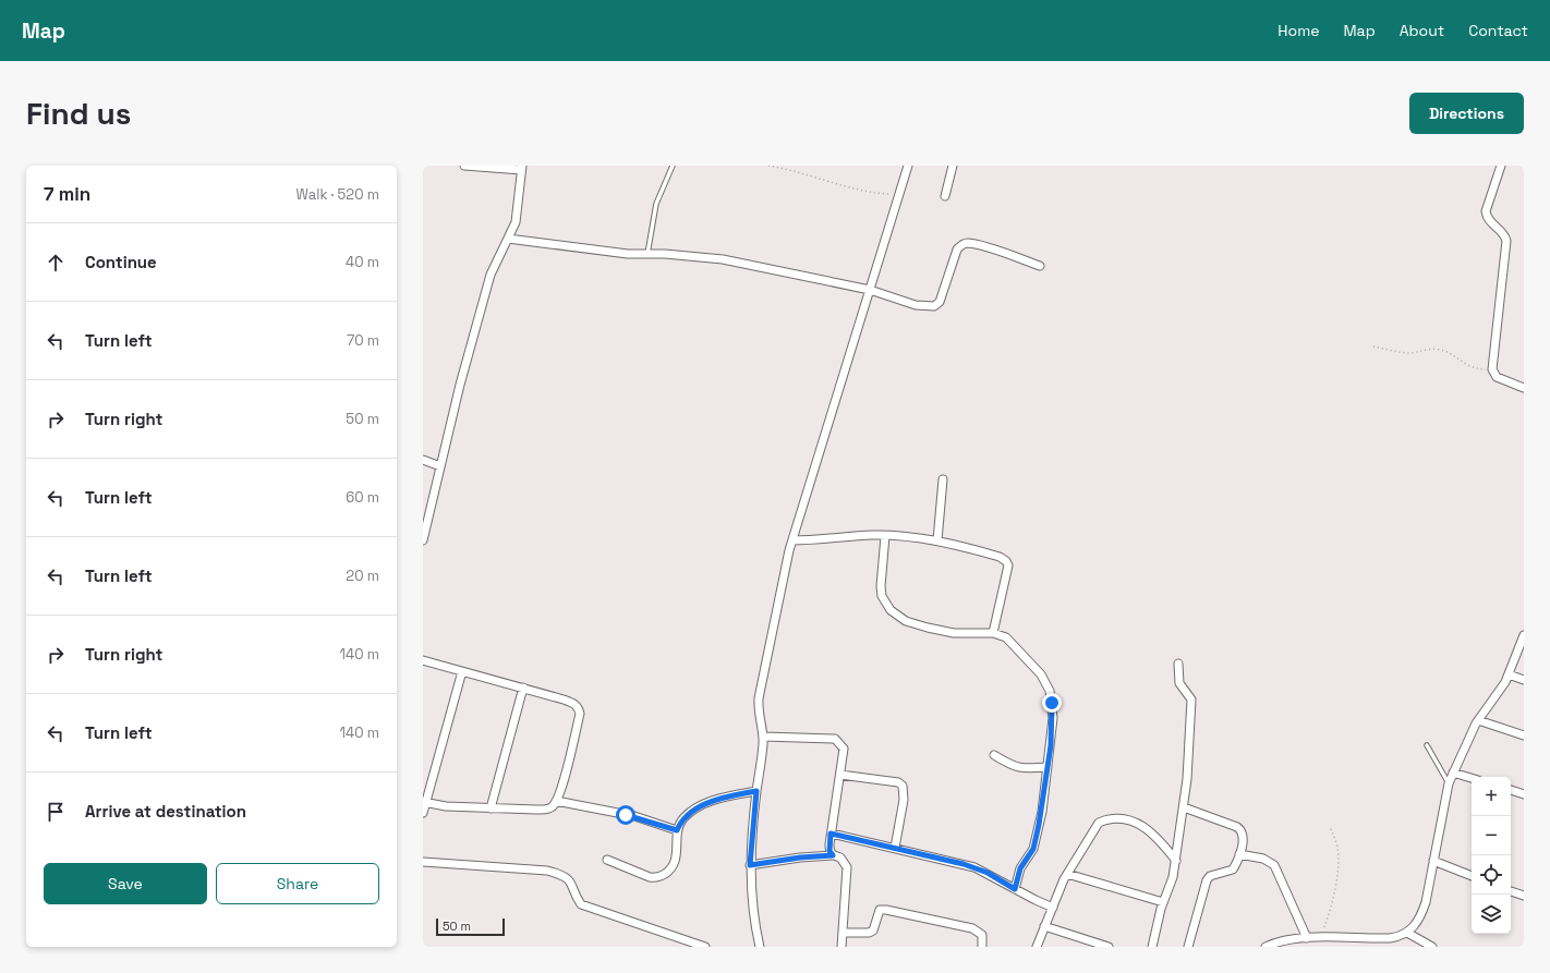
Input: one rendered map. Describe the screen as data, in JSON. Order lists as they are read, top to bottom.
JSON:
{
  "scale_bar": "50 m",
  "page": {
    "header": "Map",
    "nav": [
      "Home",
      "Map",
      "About",
      "Contact"
    ],
    "buttons": [
      "Directions",
      ["Save", "Share"]
    ],
    "title": "Find us",
    "heading": ["7 min", "Walk · 520 m"],
    "list": [
      ["Continue", "40 m"],
      ["Turn left", "70 m"],
      ["Turn right", "50 m"],
      ["Turn left", "60 m"],
      ["Turn left", "20 m"],
      ["Turn right", "140 m"],
      ["Turn left", "140 m"],
      "Arrive at destination"
    ],
    "map_buttons": ["+", "−"],
    "scale": "50 m"
  }
}
